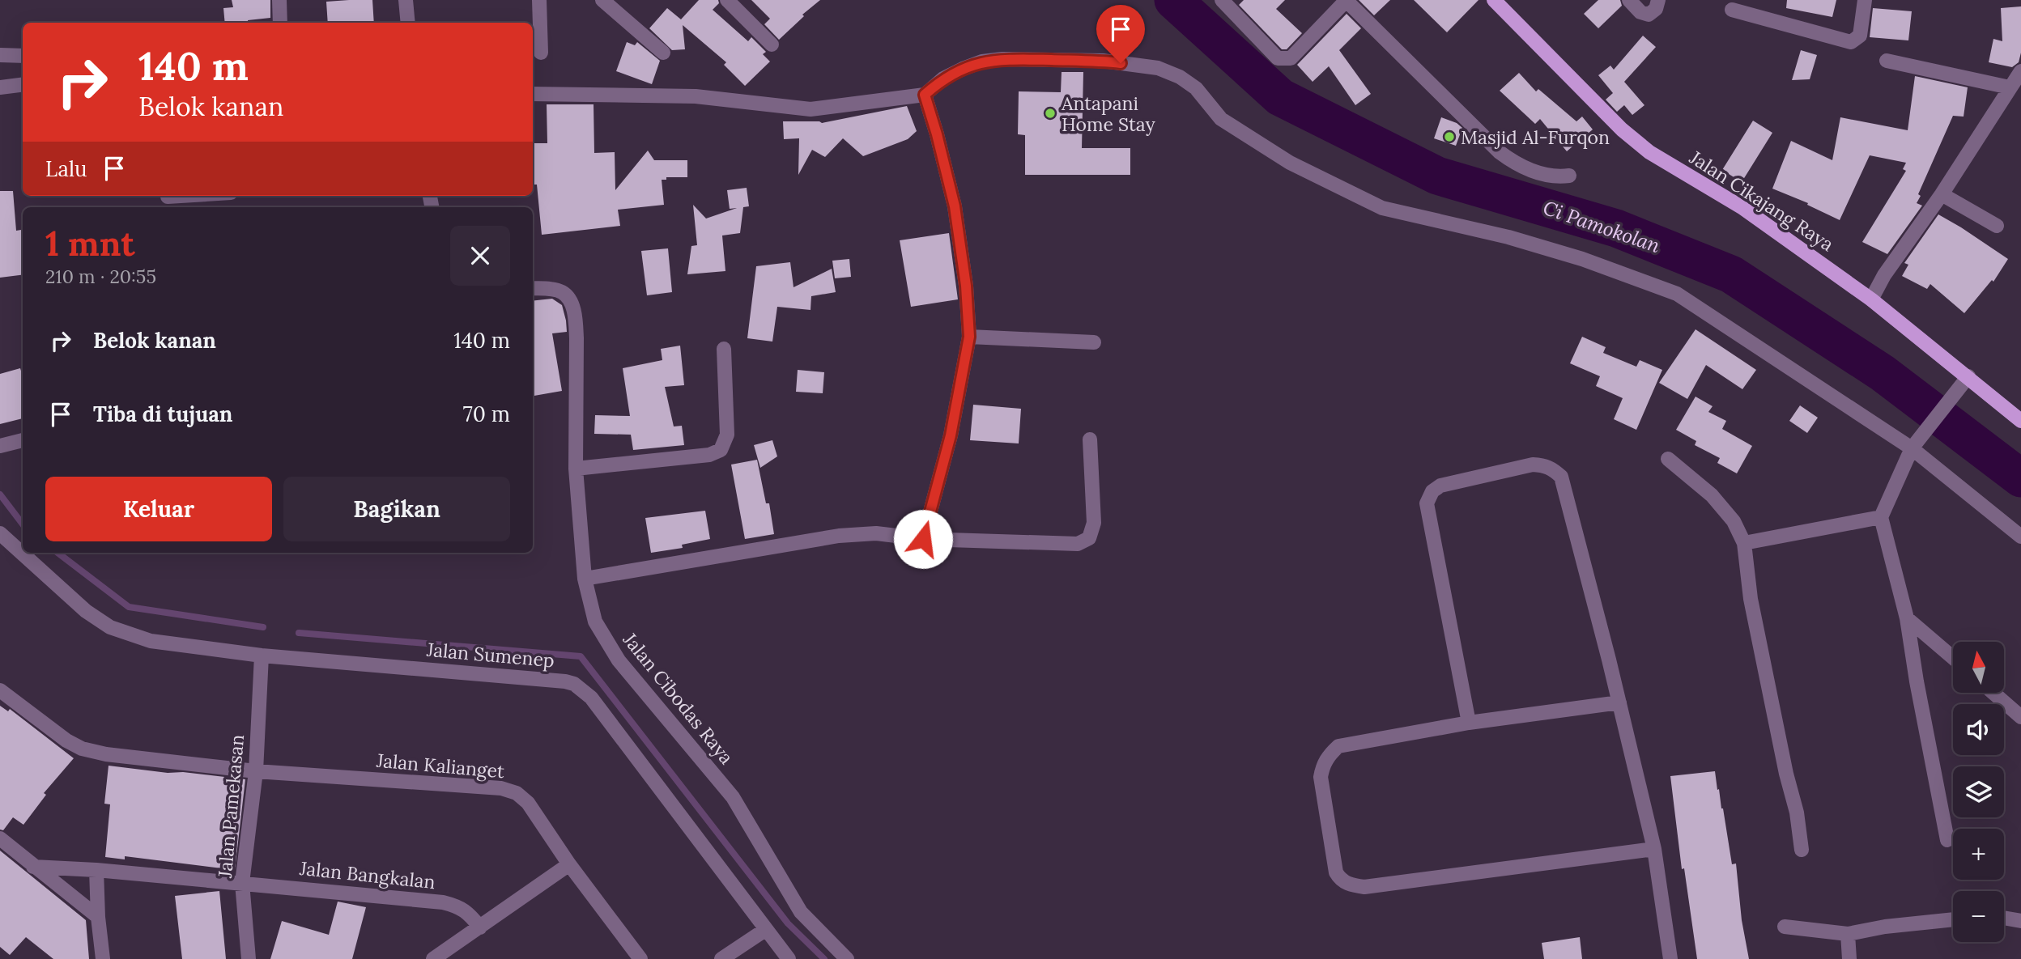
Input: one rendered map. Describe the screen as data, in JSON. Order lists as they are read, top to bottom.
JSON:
{
  "streets": {
    "main road": ["Jalan Cikajang Raya"],
    "street": [
      "Jalan Sumenep",
      "Jalan Cibodas Raya",
      "Jalan Kalianget",
      "Jalan Pamekasan",
      "Jalan Bangkalan"
    ]
  },
  "crossings": [
    ["Jalan Sumenep", "Jalan Pamekasan"],
    ["Jalan Kalianget", "Jalan Pamekasan"],
    ["Jalan Pamekasan", "Jalan Bangkalan"]
  ],
  "water": ["Ci Pamokolan"],
  "places": ["Antapani Home Stay", "Masjid Al-Furqon"],
  "north": "top",
  "page": {
    "turn": ["140 m", "Belok kanan"],
    "then": "Lalu",
    "heading": ["1 mnt", "210 m · 20:55"],
    "list": [
      {
        "name": "Belok kanan",
        "value": "140 m"
      },
      {
        "name": "Tiba di tujuan",
        "value": "70 m"
      }
    ],
    "buttons": ["Keluar", "Bagikan"],
    "map_buttons": ["+", "−"]
  }
}
